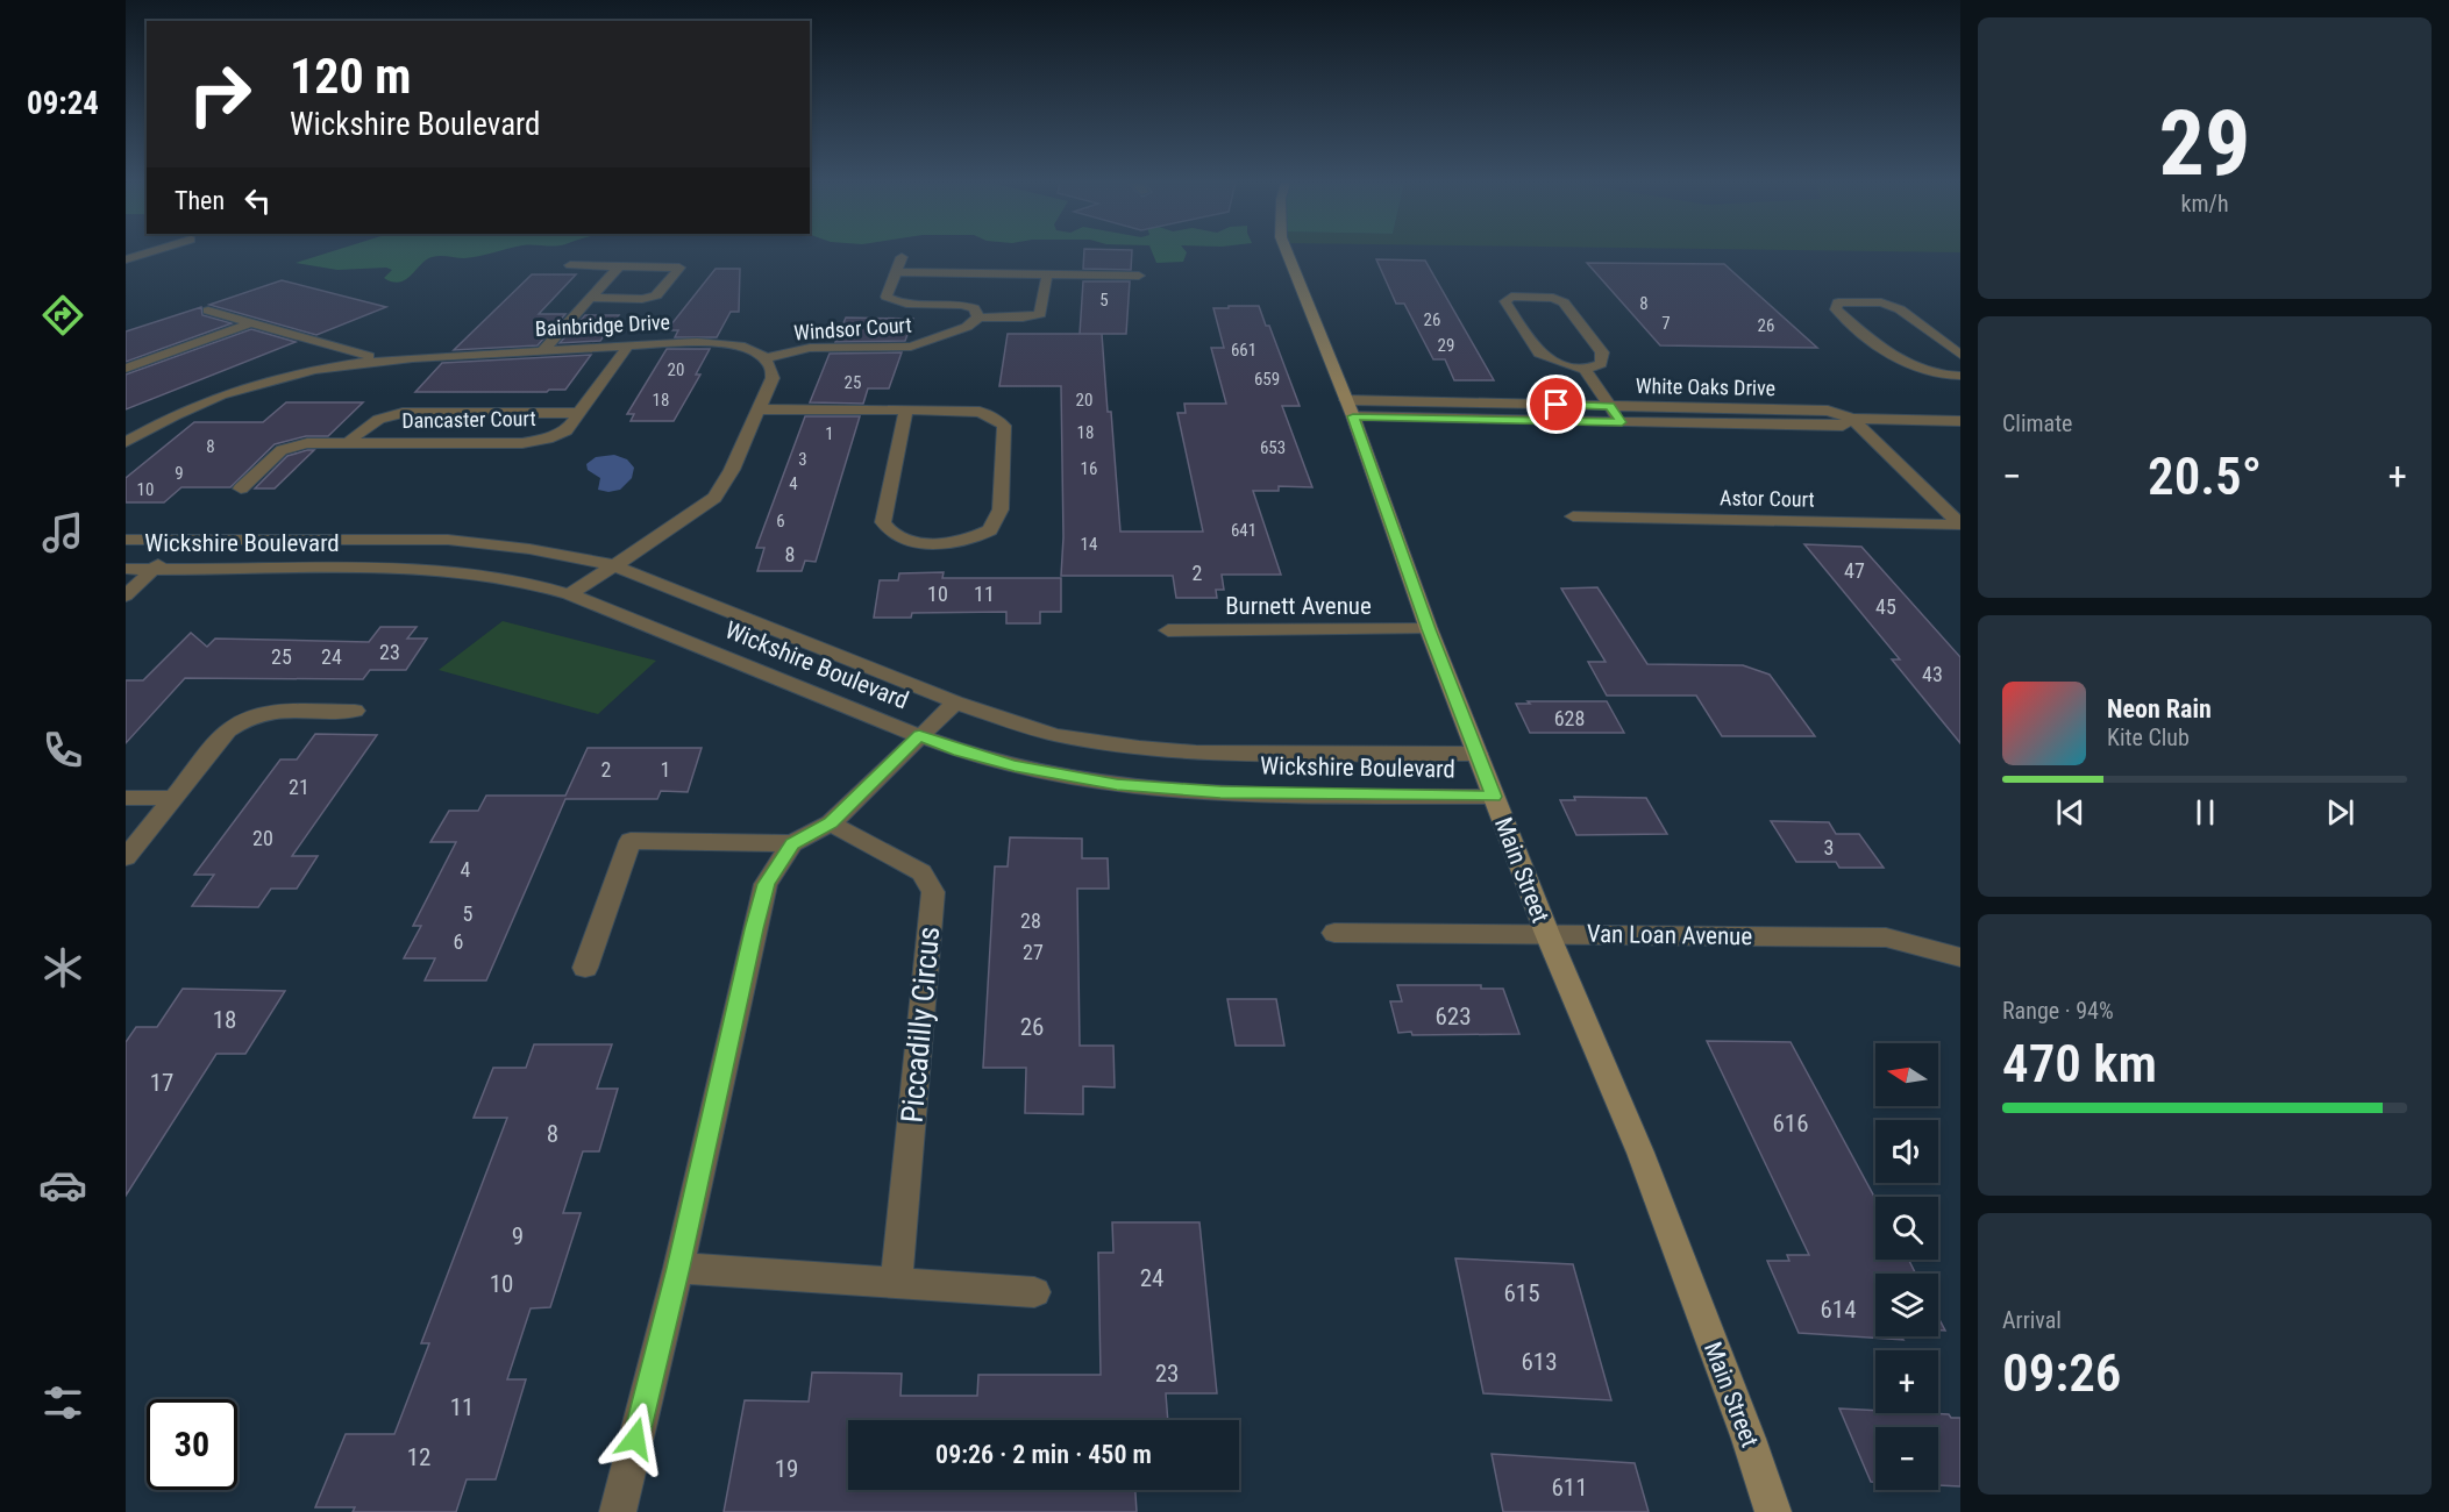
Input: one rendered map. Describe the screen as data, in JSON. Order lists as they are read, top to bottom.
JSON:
{
  "streets": {
    "main road": ["Main Street"],
    "street": [
      "Bainbridge Drive",
      "Windsor Court",
      "White Oaks Drive",
      "Dancaster Court",
      "Astor Court",
      "Wickshire Boulevard",
      "Burnett Avenue",
      "Van Loan Avenue",
      "Piccadilly Circus"
    ]
  },
  "crossings": [
    ["Bainbridge Drive", "Windsor Court"],
    ["Bainbridge Drive", "Dancaster Court"],
    ["White Oaks Drive", "Astor Court"],
    ["White Oaks Drive", "Main Street"],
    ["Wickshire Boulevard", "Main Street"],
    ["Burnett Avenue", "Main Street"],
    ["Main Street", "Van Loan Avenue"]
  ],
  "house_numbers": [
    "5",
    "8",
    "26",
    "7",
    "26",
    "29",
    "661",
    "20",
    "659",
    "25",
    "18",
    "20",
    "18",
    "1",
    "8",
    "653",
    "3",
    "16",
    "9",
    "4",
    "10",
    "6",
    "641",
    "14",
    "8",
    "47",
    "2",
    "10",
    "11",
    "45",
    "23",
    "25",
    "24",
    "43",
    "628",
    "2",
    "1",
    "21",
    "20",
    "3",
    "4",
    "5",
    "28",
    "6",
    "27",
    "623",
    "18",
    "26",
    "17",
    "616",
    "8",
    "9",
    "24",
    "10",
    "615",
    "614",
    "613",
    "23",
    "11",
    "12",
    "19",
    "611"
  ],
  "north": "left",
  "page": {
    "tabs": "09:24",
    "tile": [
      ["29", "km/h"],
      "Climate",
      ["Range · 94%", "470 km"],
      ["Arrival", "09:26"]
    ],
    "turn": ["120 m", "Wickshire Boulevard"],
    "then": "Then",
    "heat": ["−", "20.5°", "+"],
    "song": ["Neon Rain", "Kite Club"],
    "map_buttons": ["+", "−"],
    "limit": "30",
    "trip": "09:26 · 2 min · 450 m"
  }
}
